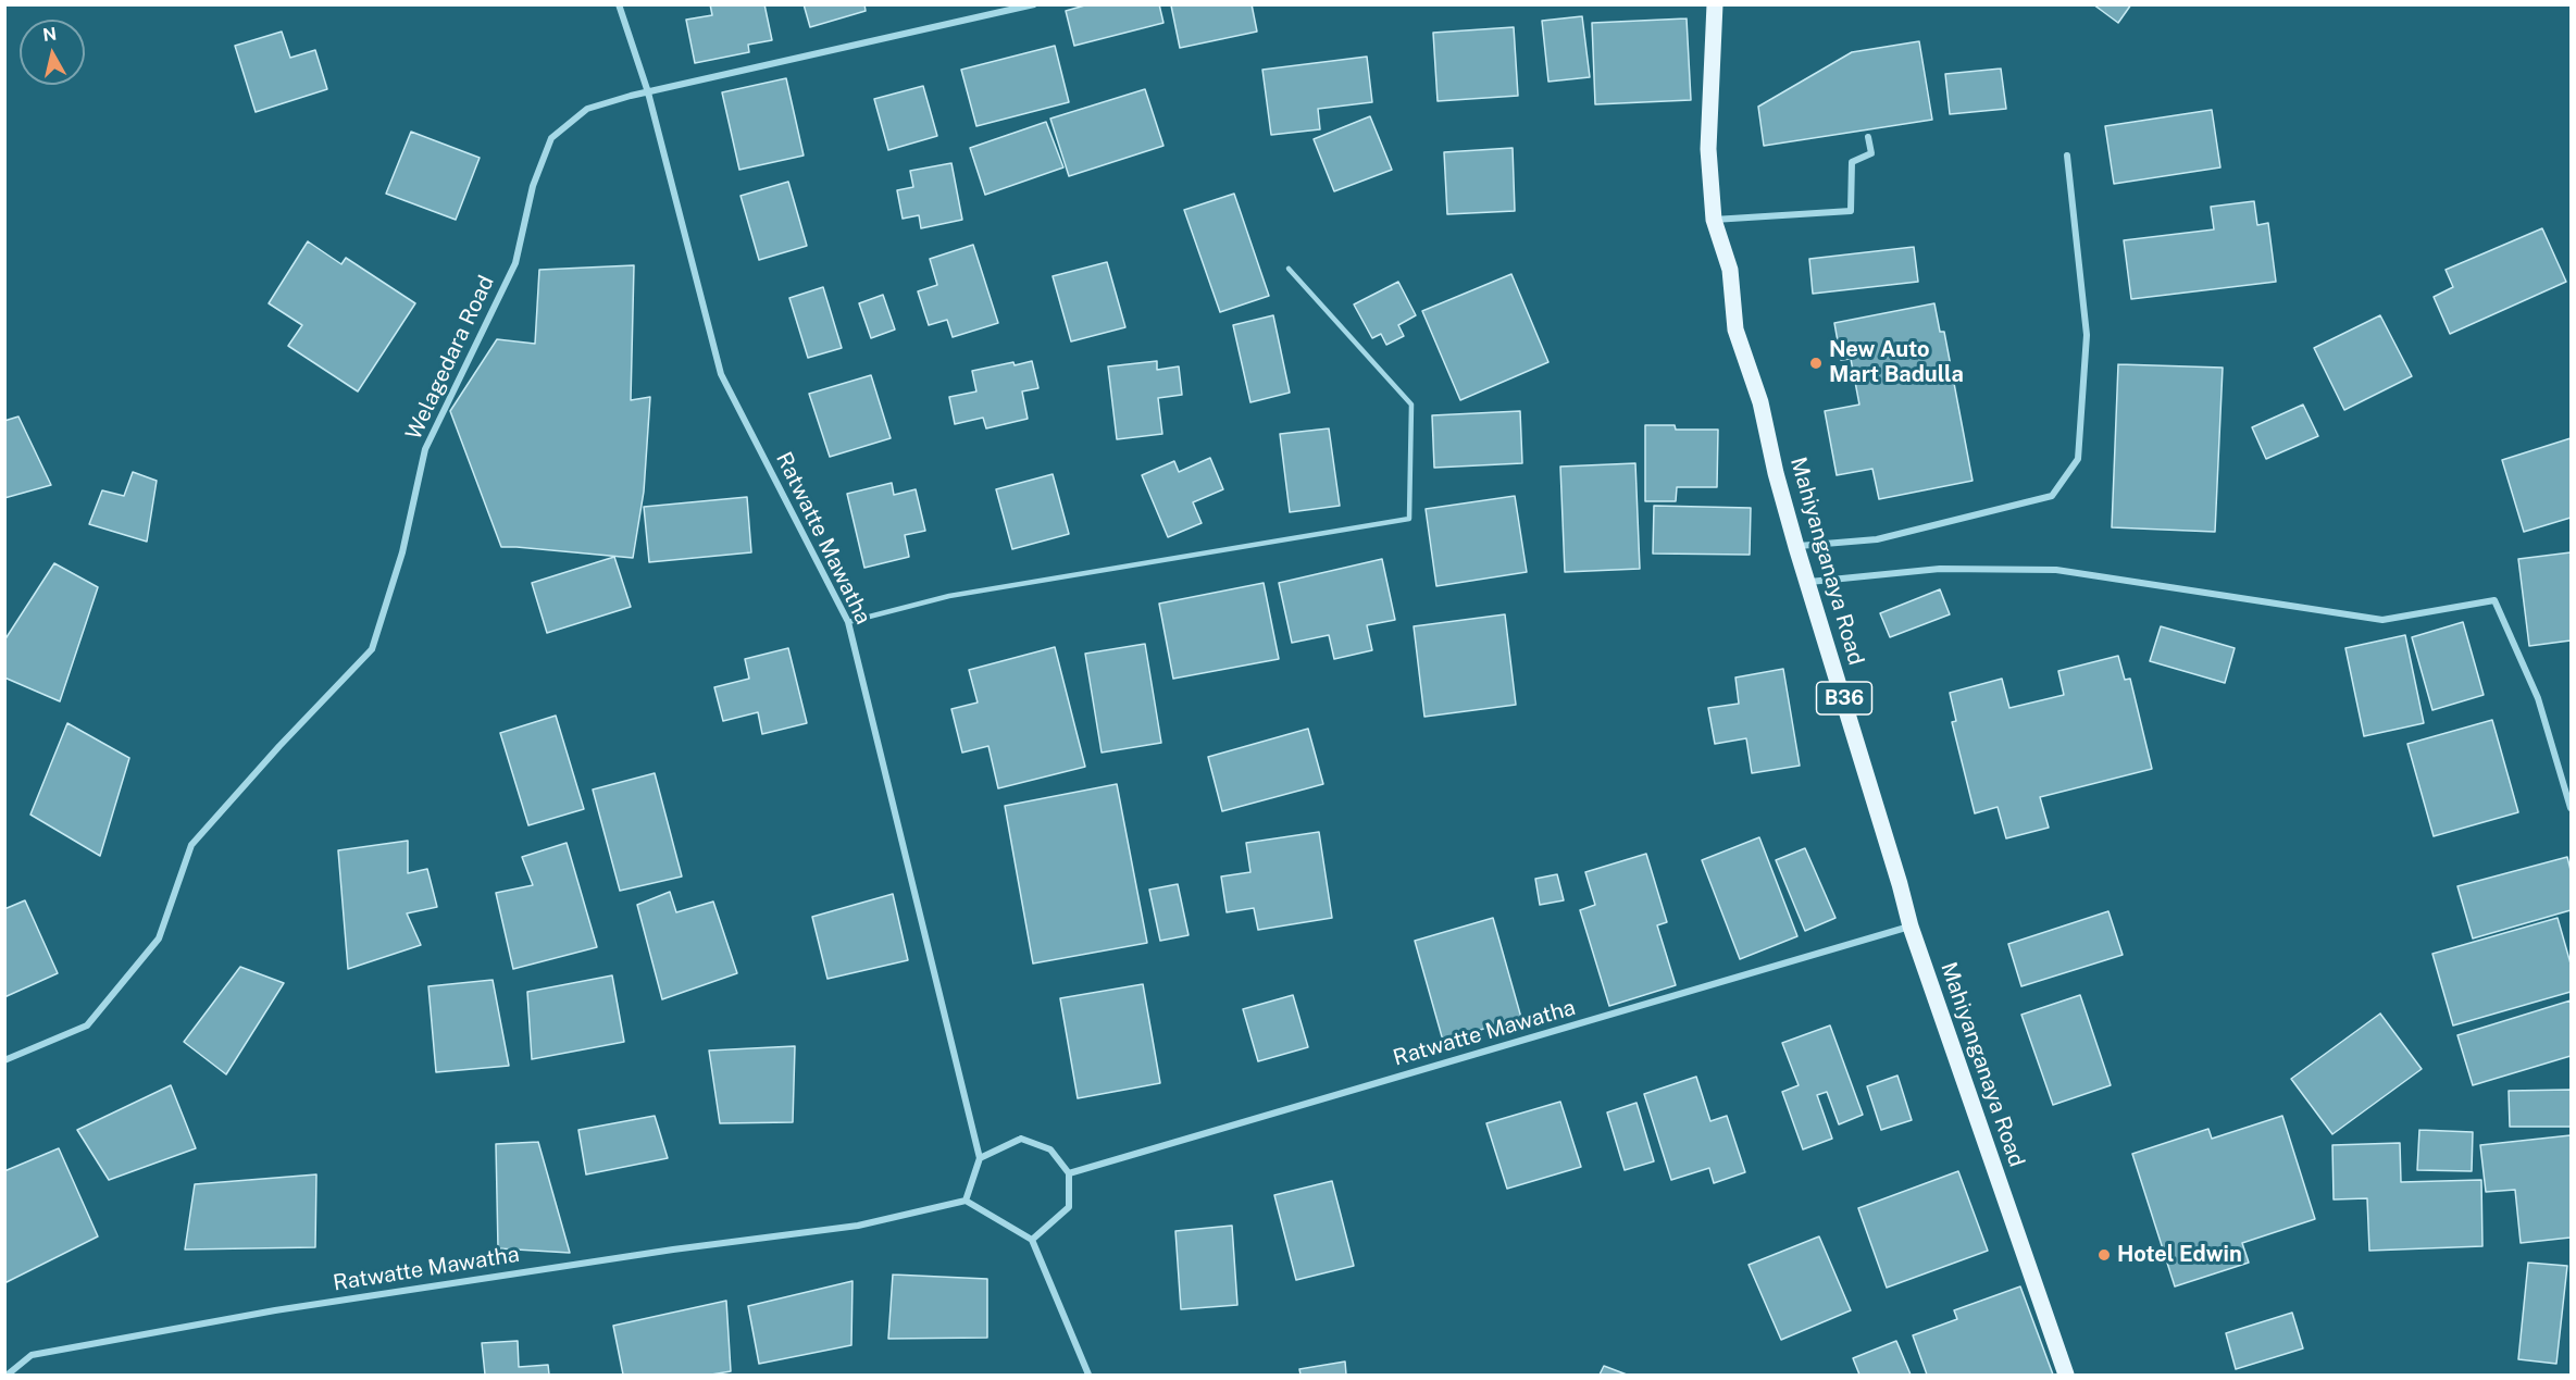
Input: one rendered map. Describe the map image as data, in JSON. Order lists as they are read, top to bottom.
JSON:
{
  "streets": {
    "main road": ["Mahiyanganaya Road", "B36"],
    "street": ["Welagedara Road", "Ratwatte Mawatha"]
  },
  "crossings": [
    ["Welagedara Road", "Ratwatte Mawatha"],
    ["Ratwatte Mawatha", "Mahiyanganaya Road"]
  ],
  "places": ["New Auto Mart Badulla", "Hotel Edwin"],
  "north": "top"
}
